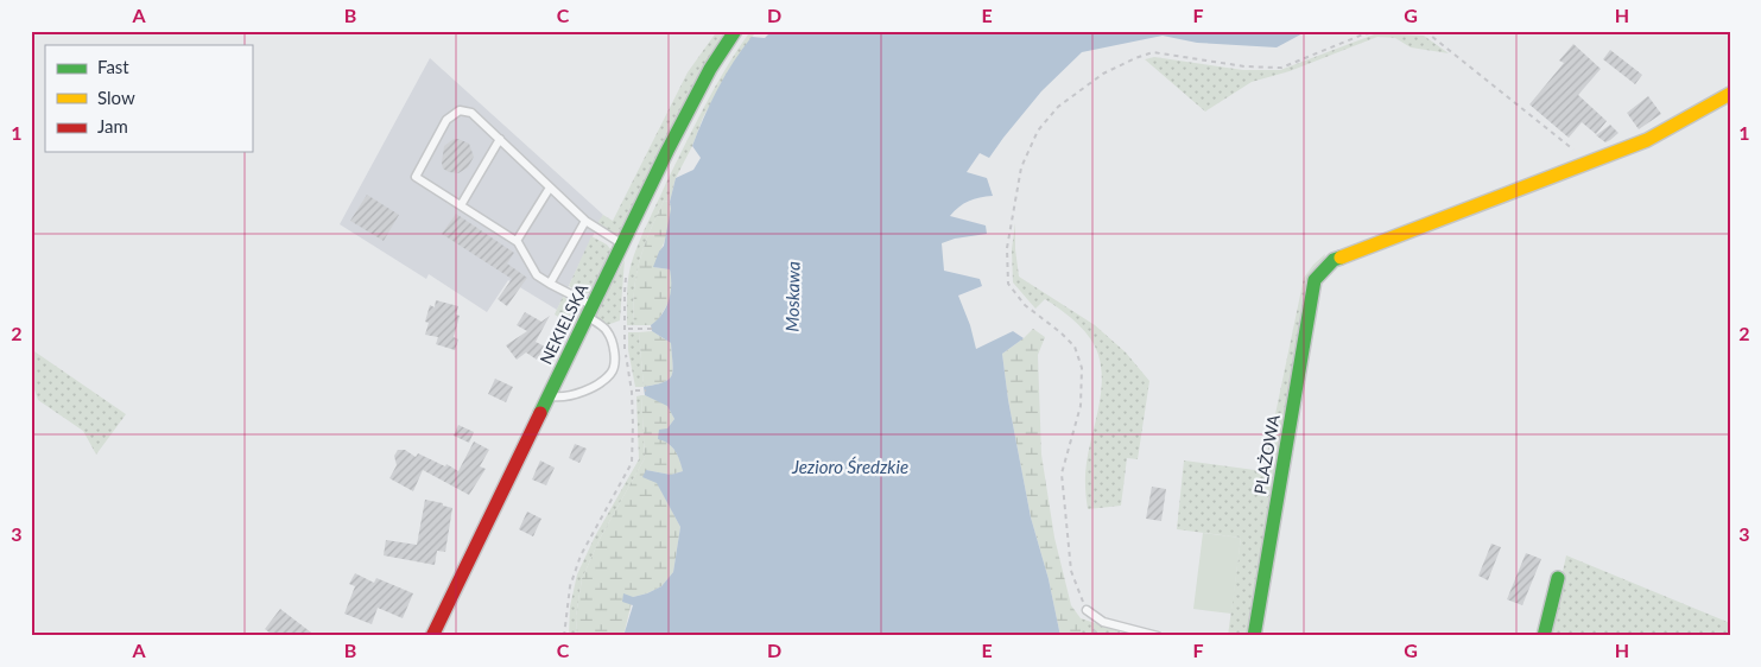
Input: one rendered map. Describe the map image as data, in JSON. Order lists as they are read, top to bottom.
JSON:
{
  "streets": {
    "street": ["NEKIELSKA", "PLAŻOWA"]
  },
  "water": ["Moskawa", "Jezioro Średzkie"],
  "legend": ["Fast", "Slow", "Jam"],
  "grid": {
    "columns": [
      "A",
      "B",
      "C",
      "D",
      "E",
      "F",
      "G",
      "H"
    ],
    "rows": ["1", "2", "3"]
  }
}
